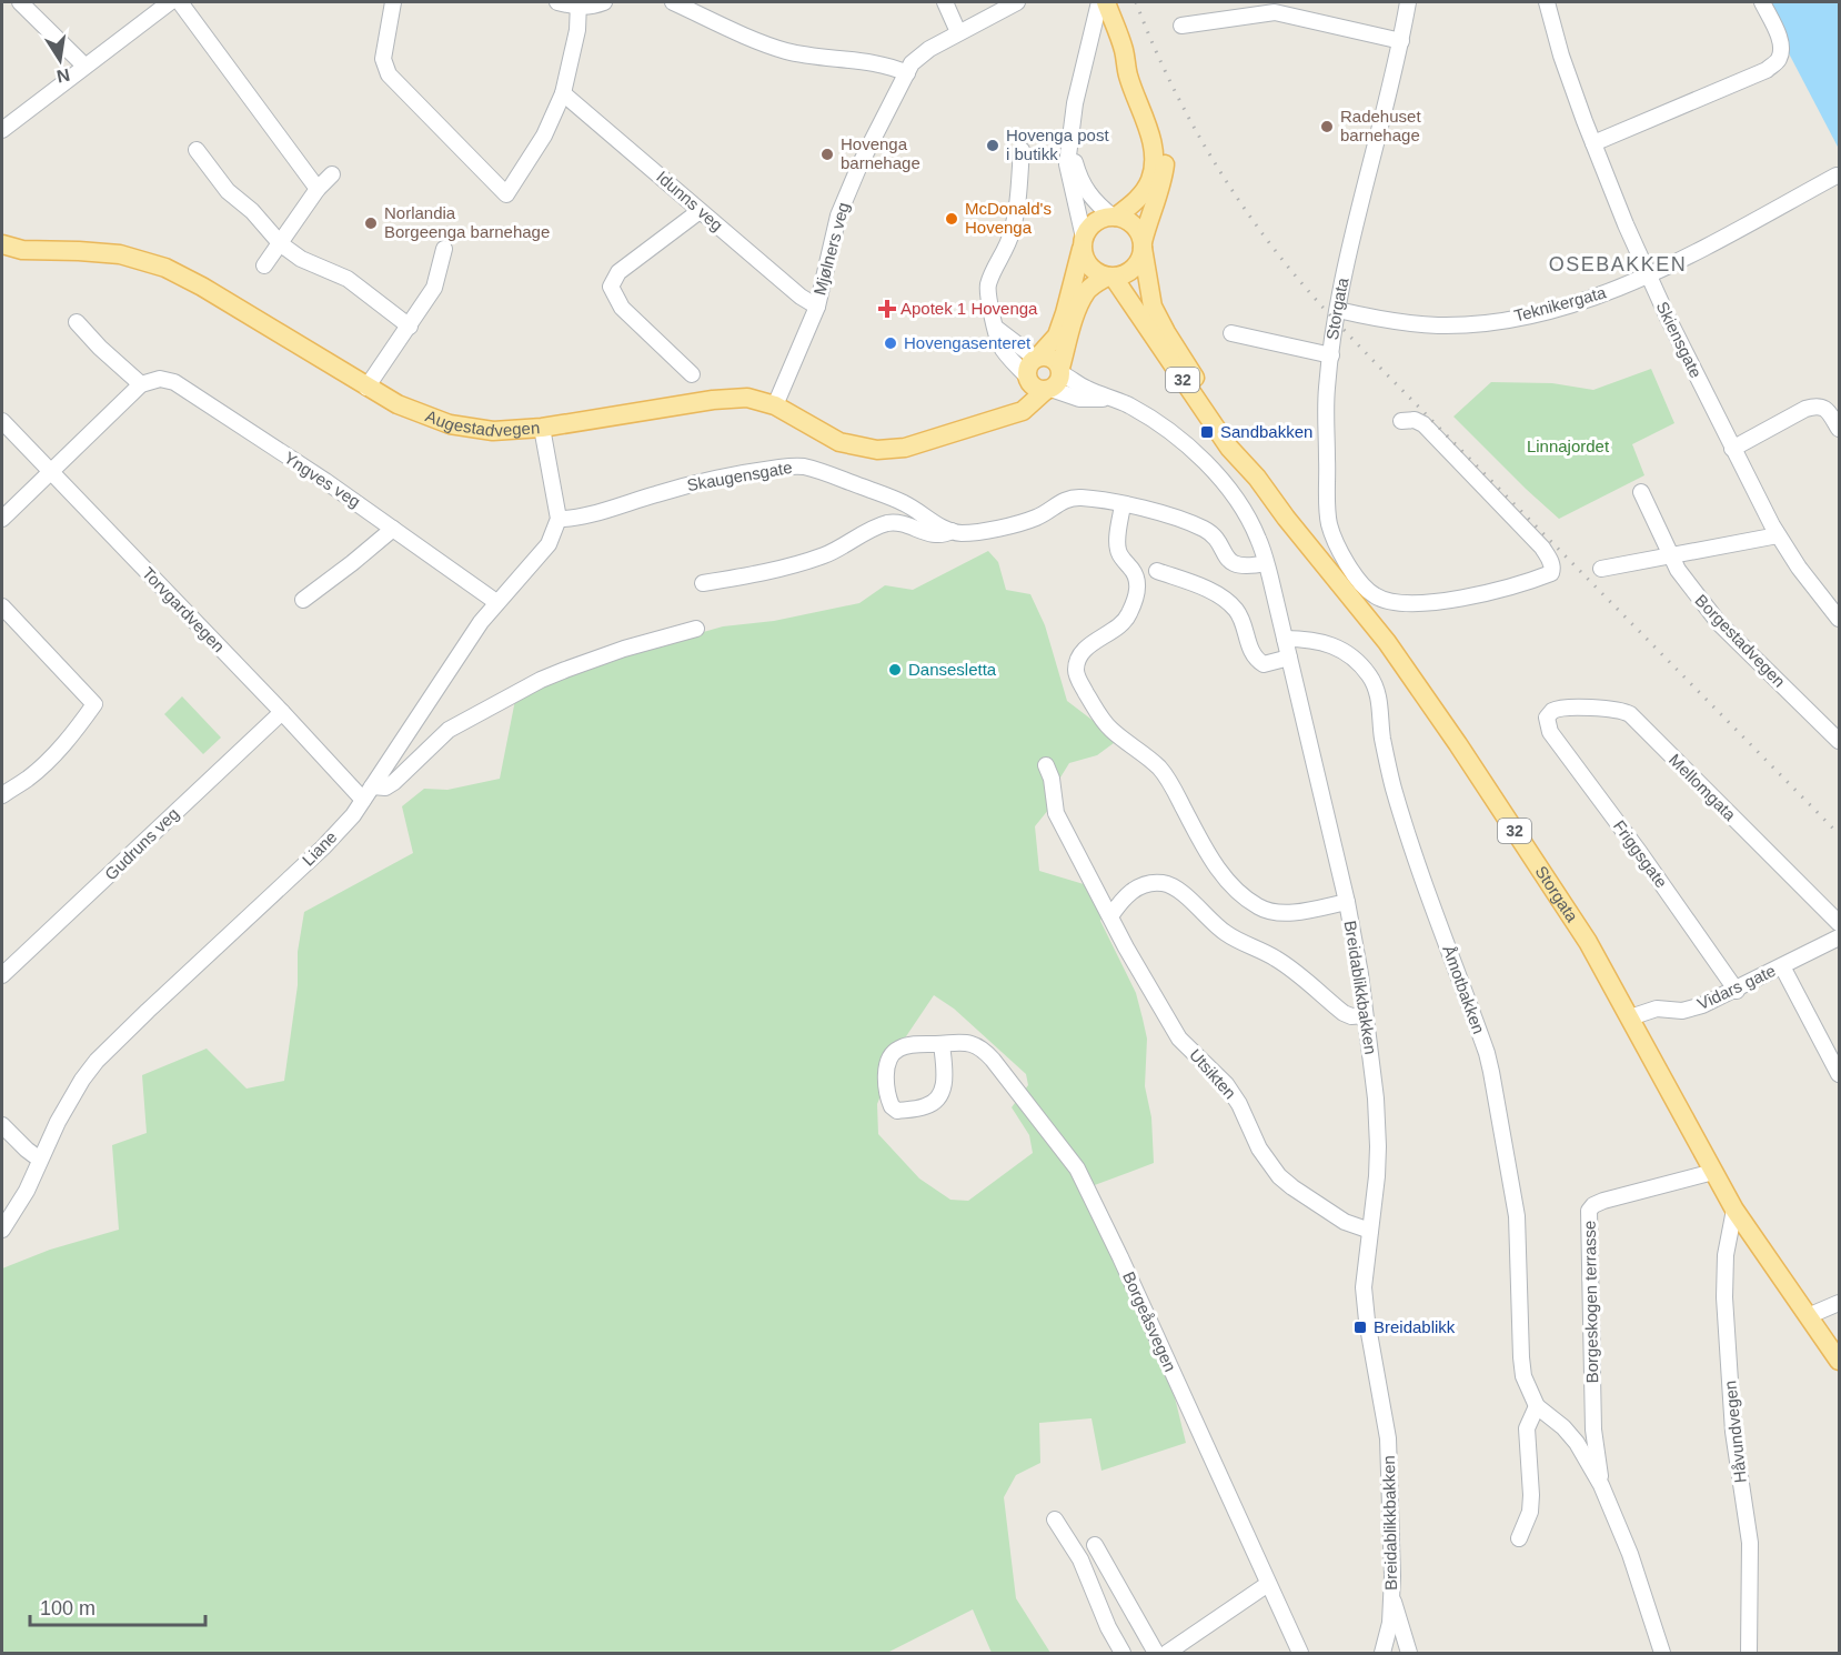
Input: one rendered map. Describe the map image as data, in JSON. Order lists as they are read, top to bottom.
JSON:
{
  "streets": {
    "main road": ["Storgata", "32", "Augestadvegen"],
    "street": [
      "Idunns veg",
      "Mjølners veg",
      "Teknikergata",
      "Skiensgate",
      "Skaugensgate",
      "Yngves veg",
      "Torvgardvegen",
      "Borgestadvegen",
      "Mellomgata",
      "Gudruns veg",
      "Liane",
      "Friggsgate",
      "Breidablikkbakken",
      "Vidars gate",
      "Åmotbakken",
      "Utsikten",
      "Borgeskogen terrasse",
      "Borgeåsvegen",
      "Håvundvegen"
    ]
  },
  "crossings": [
    ["Idunns veg", "Mjølners veg"],
    ["Mjølners veg", "Augestadvegen"],
    ["Teknikergata", "Storgata"],
    ["Teknikergata", "Skiensgate"],
    ["Storgata", "32"],
    ["Storgata", "Vidars gate"],
    ["Storgata", "Borgeskogen terrasse"],
    ["Storgata", "Håvundvegen"],
    ["Augestadvegen", "Breidablikkbakken"],
    ["Skaugensgate", "Liane"],
    ["Yngves veg", "Liane"],
    ["Torvgardvegen", "Gudruns veg"],
    ["Torvgardvegen", "Liane"],
    ["Mellomgata", "Friggsgate"],
    ["Friggsgate", "Vidars gate"],
    ["Breidablikkbakken", "Åmotbakken"],
    ["Breidablikkbakken", "Utsikten"],
    ["Åmotbakken", "Borgeskogen terrasse"]
  ],
  "districts": ["OSEBAKKEN"],
  "parks": ["Linnajordet"],
  "places": {
    "other": [
      "Radehuset barnehage",
      "Hovenga post i butikk",
      "Hovenga barnehage",
      "McDonald's Hovenga",
      "Norlandia Borgeenga barnehage",
      "Hovengasenteret",
      "Dansesletta"
    ],
    "health": ["Apotek 1 Hovenga"],
    "transit": ["Sandbakken", "Breidablikk"]
  },
  "scale_bar": "100 m",
  "north": "bottom"
}
